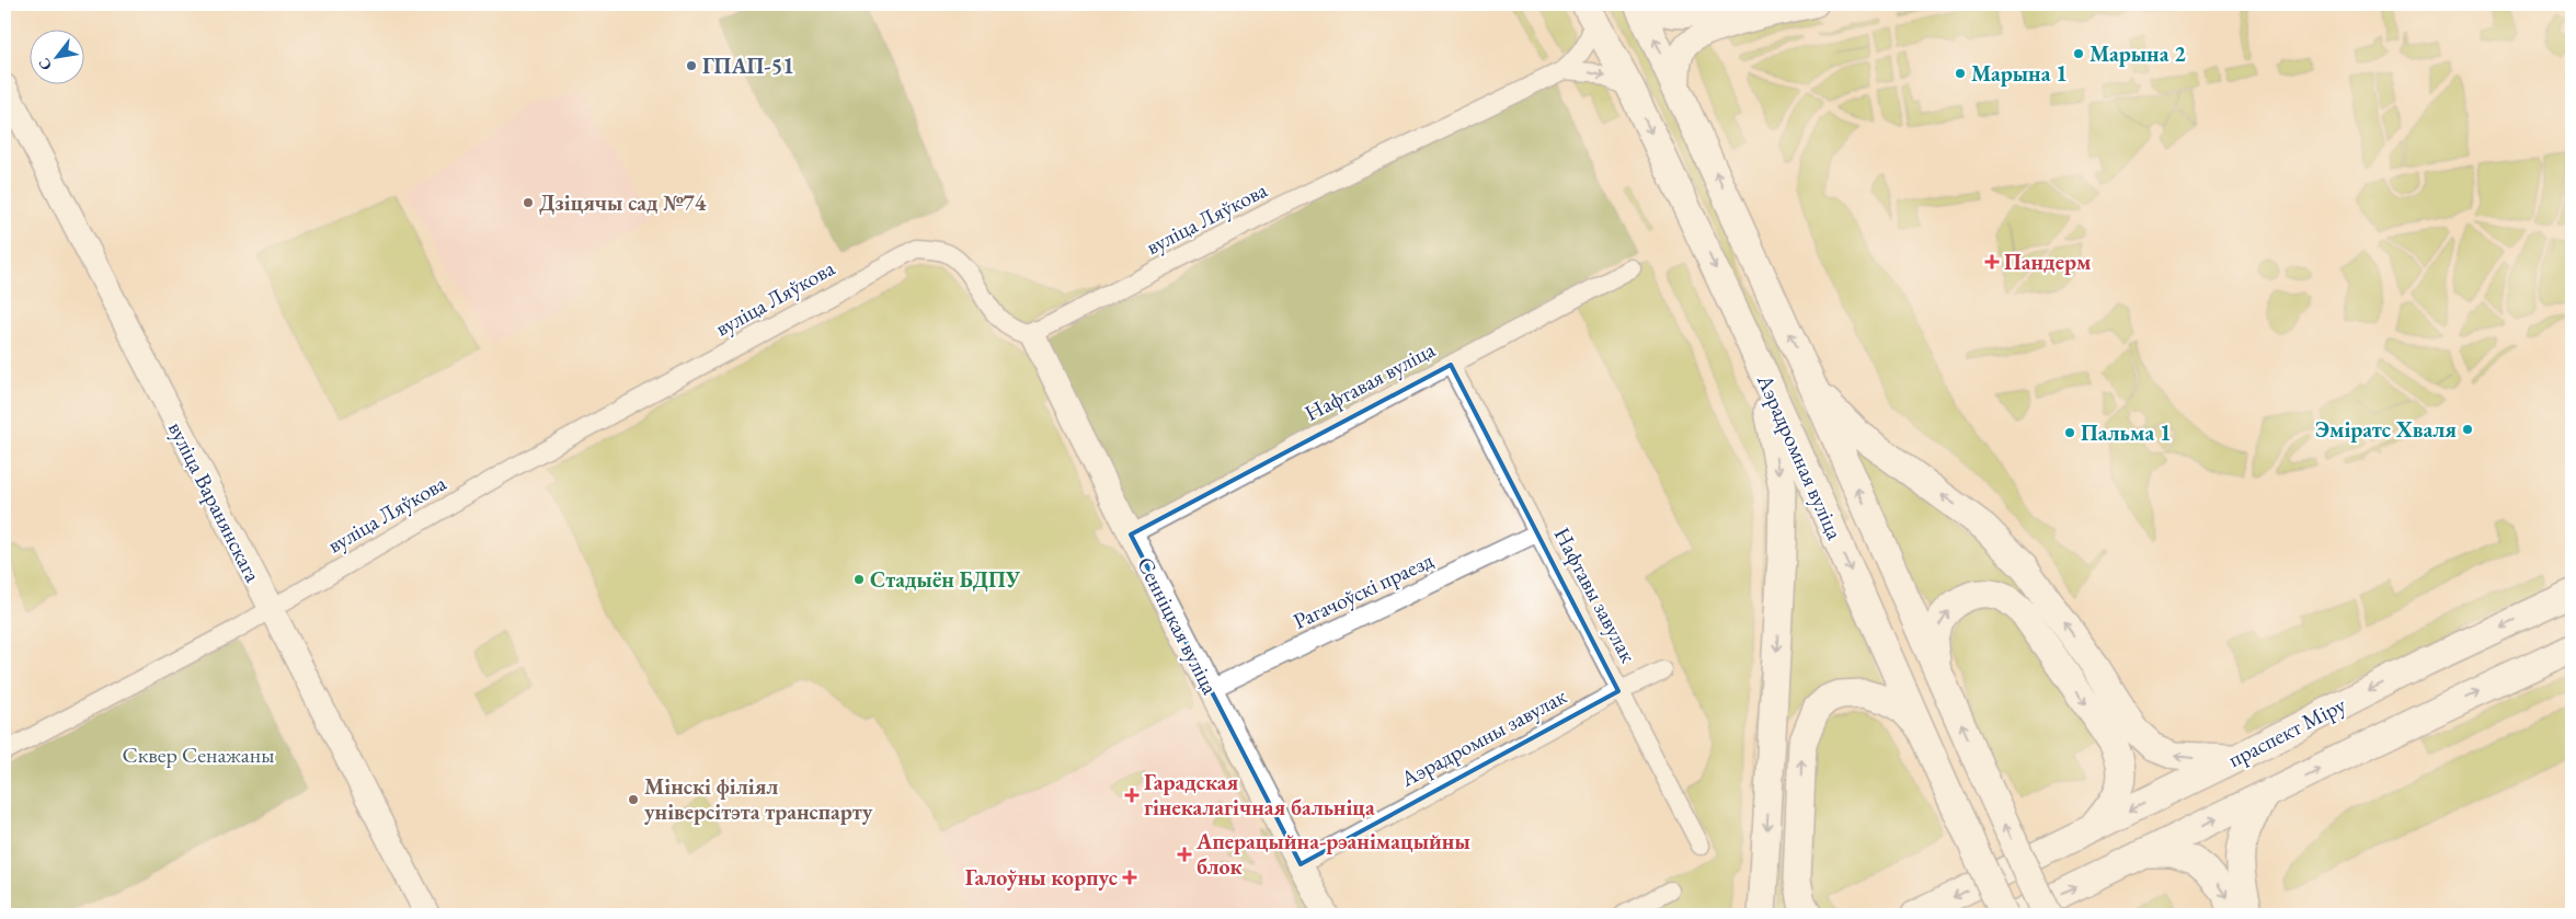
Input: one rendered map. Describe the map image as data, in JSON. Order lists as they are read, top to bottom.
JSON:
{
  "streets": {
    "main road": ["Аэрадромная вуліца", "праспект Міру"],
    "street": [
      "вуліца Ляўкова",
      "Нафтавая вуліца",
      "вуліца Варанянскага",
      "Рагачоўскі праезд",
      "Нафтавы завулак",
      "Сенніцкая вуліца",
      "Аэрадромны завулак"
    ]
  },
  "crossings": [
    ["вуліца Ляўкова", "Аэрадромная вуліца"],
    ["вуліца Ляўкова", "вуліца Варанянскага"],
    ["вуліца Ляўкова", "Сенніцкая вуліца"],
    ["Нафтавая вуліца", "Нафтавы завулак"],
    ["Нафтавая вуліца", "Сенніцкая вуліца"],
    ["Рагачоўскі праезд", "Нафтавы завулак"],
    ["Рагачоўскі праезд", "Сенніцкая вуліца"],
    ["Нафтавы завулак", "Аэрадромны завулак"],
    ["Сенніцкая вуліца", "Аэрадромны завулак"]
  ],
  "parks": ["Сквер Сенажаны"],
  "places": {
    "other": [
      "Марына 2",
      "ГПАП-51",
      "Марына 1",
      "Дзіцячы сад №74",
      "Эміратс Хваля",
      "Пальма 1",
      "Стадыён БДПУ",
      "Мінскі філіял універсітэта транспарту"
    ],
    "health": [
      "Пандерм",
      "Гарадская гінекалагічная бальніца",
      "Аперацыйна-рэанімацыйны блок",
      "Галоўны корпус"
    ]
  },
  "north": "bottom left"
}
